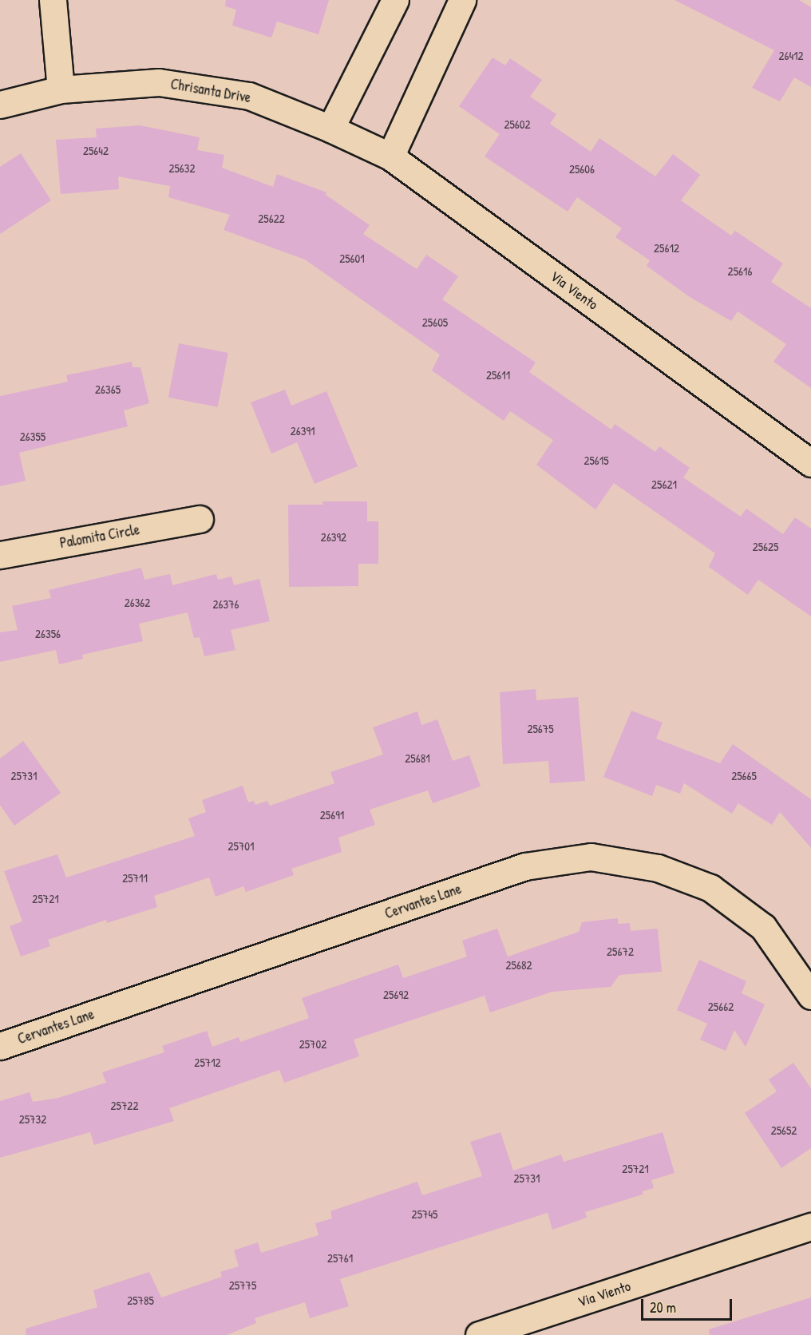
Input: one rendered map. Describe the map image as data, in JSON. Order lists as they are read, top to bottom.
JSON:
{
  "streets": {
    "street": [
      "Chrisanta Drive",
      "Via Viento",
      "Palomita Circle",
      "Cervantes Lane"
    ]
  },
  "crossings": [
    ["Chrisanta Drive", "Via Viento"]
  ],
  "house_numbers": [
    "26412",
    "25602",
    "25642",
    "25632",
    "25606",
    "25622",
    "25612",
    "25601",
    "25616",
    "25605",
    "25611",
    "26365",
    "26391",
    "26355",
    "25615",
    "25621",
    "26392",
    "25625",
    "26362",
    "26376",
    "26356",
    "25675",
    "25681",
    "25731",
    "25665",
    "25691",
    "25701",
    "25711",
    "25721",
    "25672",
    "25682",
    "25692",
    "25662",
    "25702",
    "25712",
    "25722",
    "25732",
    "25652",
    "25721",
    "25731",
    "25745",
    "25761",
    "25775",
    "25785"
  ],
  "scale_bar": "20 m"
}
